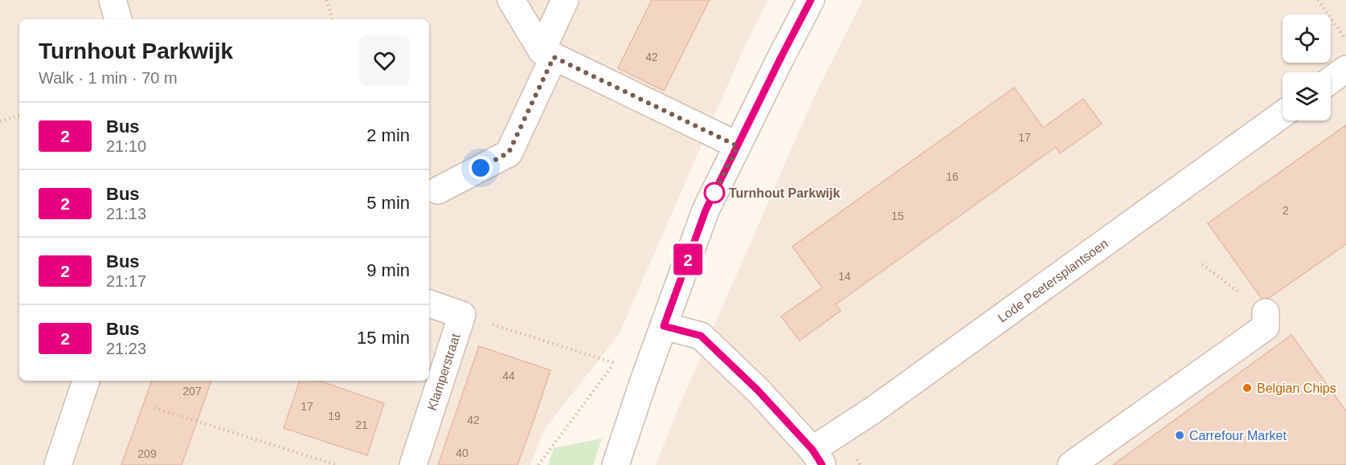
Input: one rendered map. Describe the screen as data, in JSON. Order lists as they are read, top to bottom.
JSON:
{
  "streets": {
    "street": ["Lode Peetersplantsoen", "Klamperstraat"]
  },
  "places": ["Turnhout Parkwijk", "Belgian Chips", "Carrefour Market"],
  "lines": ["bus line 2"],
  "house_numbers": [
    "42",
    "17",
    "16",
    "2",
    "15",
    "14",
    "44",
    "207",
    "17",
    "19",
    "42",
    "21",
    "40",
    "209"
  ],
  "page": {
    "on_map": "2",
    "heading": ["Turnhout Parkwijk", "Walk · 1 min · 70 m"],
    "list": [
      {
        "mark": "2",
        "name": "Bus",
        "note": "21:10",
        "value": "2 min"
      },
      {
        "mark": "2",
        "name": "Bus",
        "note": "21:13",
        "value": "5 min"
      },
      {
        "mark": "2",
        "name": "Bus",
        "note": "21:17",
        "value": "9 min"
      },
      {
        "mark": "2",
        "name": "Bus",
        "note": "21:23",
        "value": "15 min"
      }
    ]
  }
}
